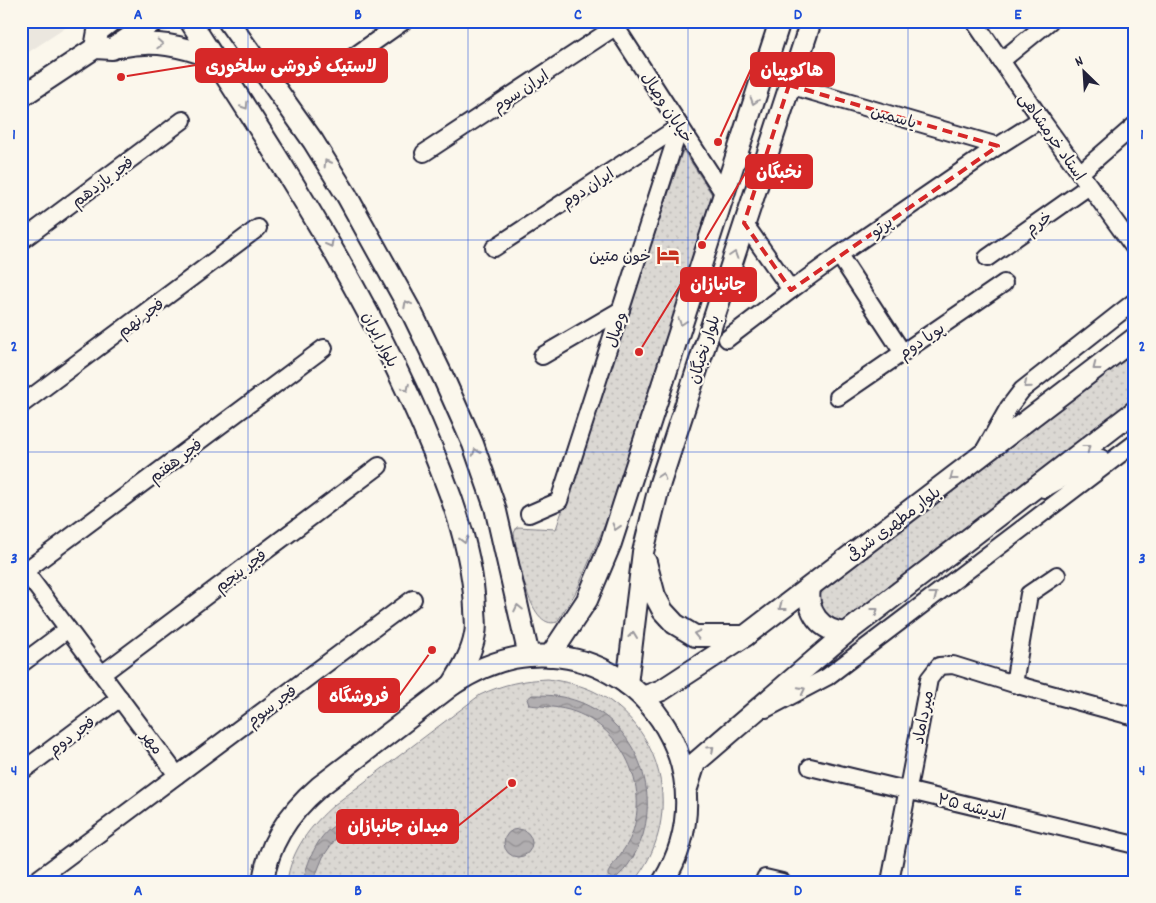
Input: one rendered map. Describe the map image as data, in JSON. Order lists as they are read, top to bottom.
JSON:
{
  "streets": {
    "main road": ["بلوار ایران", "بلوار نخبگان", "بلوار مطهری شرقی"],
    "street": [
      "ایران سوم",
      "خیابان وصال",
      "یاسمین",
      "استاد خرمشاهی",
      "فجر یازدهم",
      "ایران دوم",
      "خرم",
      "پرتو",
      "فجر نهم",
      "وصال",
      "پویا دوم",
      "فجر هفتم",
      "فجر پنجم",
      "فجر سوم",
      "میرداماد",
      "فجر دوم",
      "مهر",
      "اندیشه ۲۵"
    ]
  },
  "crossings": [
    ["ایران سوم", "خیابان وصال"],
    ["خیابان وصال", "ایران دوم"],
    ["خیابان وصال", "وصال"],
    ["خیابان وصال", "بلوار نخبگان"],
    ["یاسمین", "پرتو"],
    ["یاسمین", "بلوار نخبگان"],
    ["استاد خرمشاهی", "خرم"],
    ["استاد خرمشاهی", "پرتو"],
    ["ایران دوم", "وصال"],
    ["فجر هفتم", "مهر"],
    ["فجر پنجم", "مهر"],
    ["فجر سوم", "مهر"],
    ["میرداماد", "اندیشه ۲۵"],
    ["فجر دوم", "مهر"]
  ],
  "places": {
    "other": [
      "لاستیک فروشی سلخوری",
      "هاکوپیان",
      "نخبگان",
      "جانبازان",
      "فروشگاه",
      "میدان جانبازان"
    ],
    "hotel": ["خون متین"]
  },
  "north": "top left",
  "grid": {
    "columns": [
      "A",
      "B",
      "C",
      "D",
      "E"
    ],
    "rows": [
      "1",
      "2",
      "3",
      "4"
    ]
  }
}
